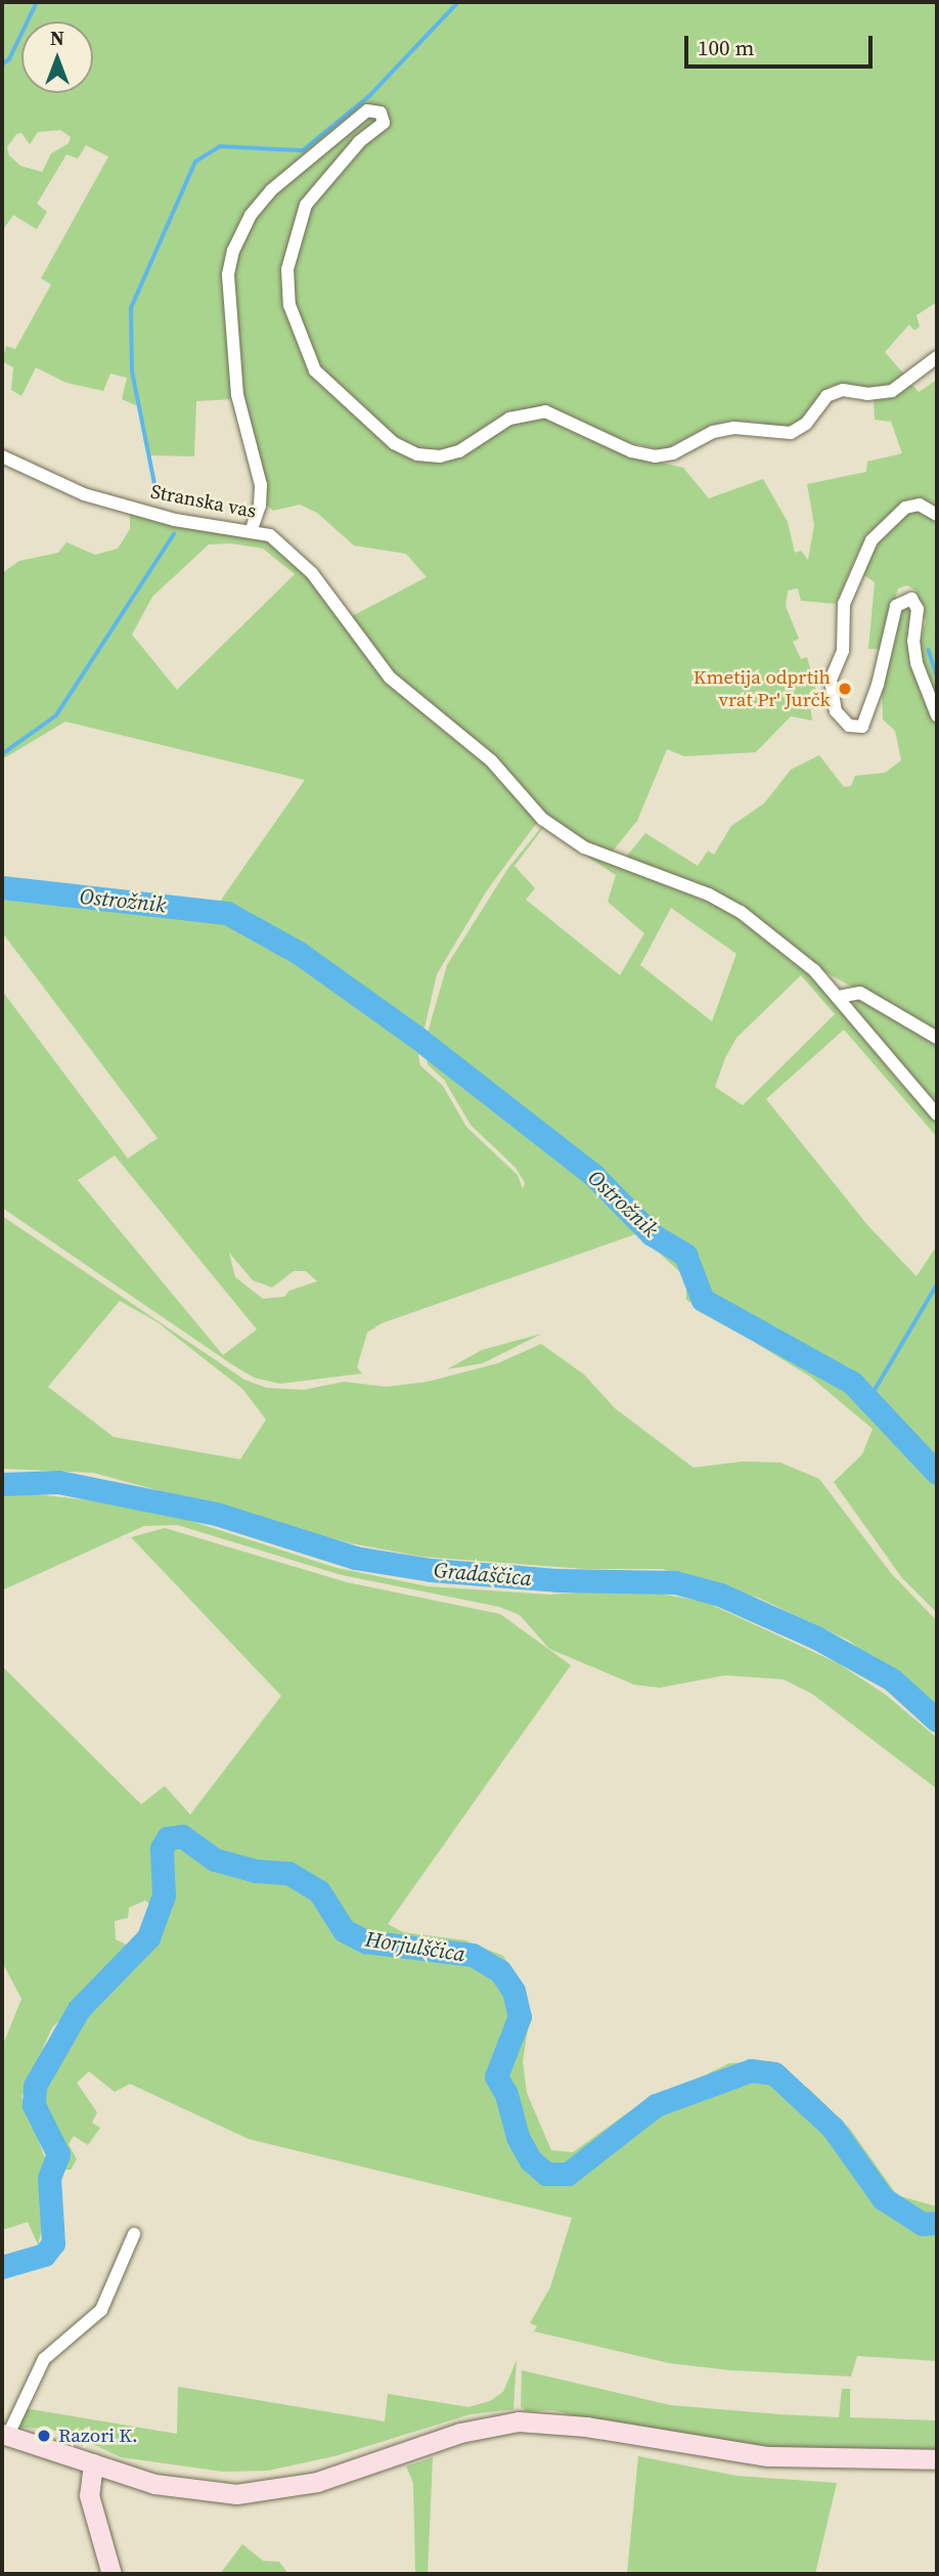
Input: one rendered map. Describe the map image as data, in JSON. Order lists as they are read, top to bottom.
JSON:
{
  "streets": {
    "street": ["Stranska vas"]
  },
  "water": ["Ostrožnik", "Gradaščica", "Horjulščica"],
  "places": ["Kmetija odprtih vrat Pr' Jurčk", "Razori K."],
  "scale_bar": "100 m",
  "north": "top"
}
